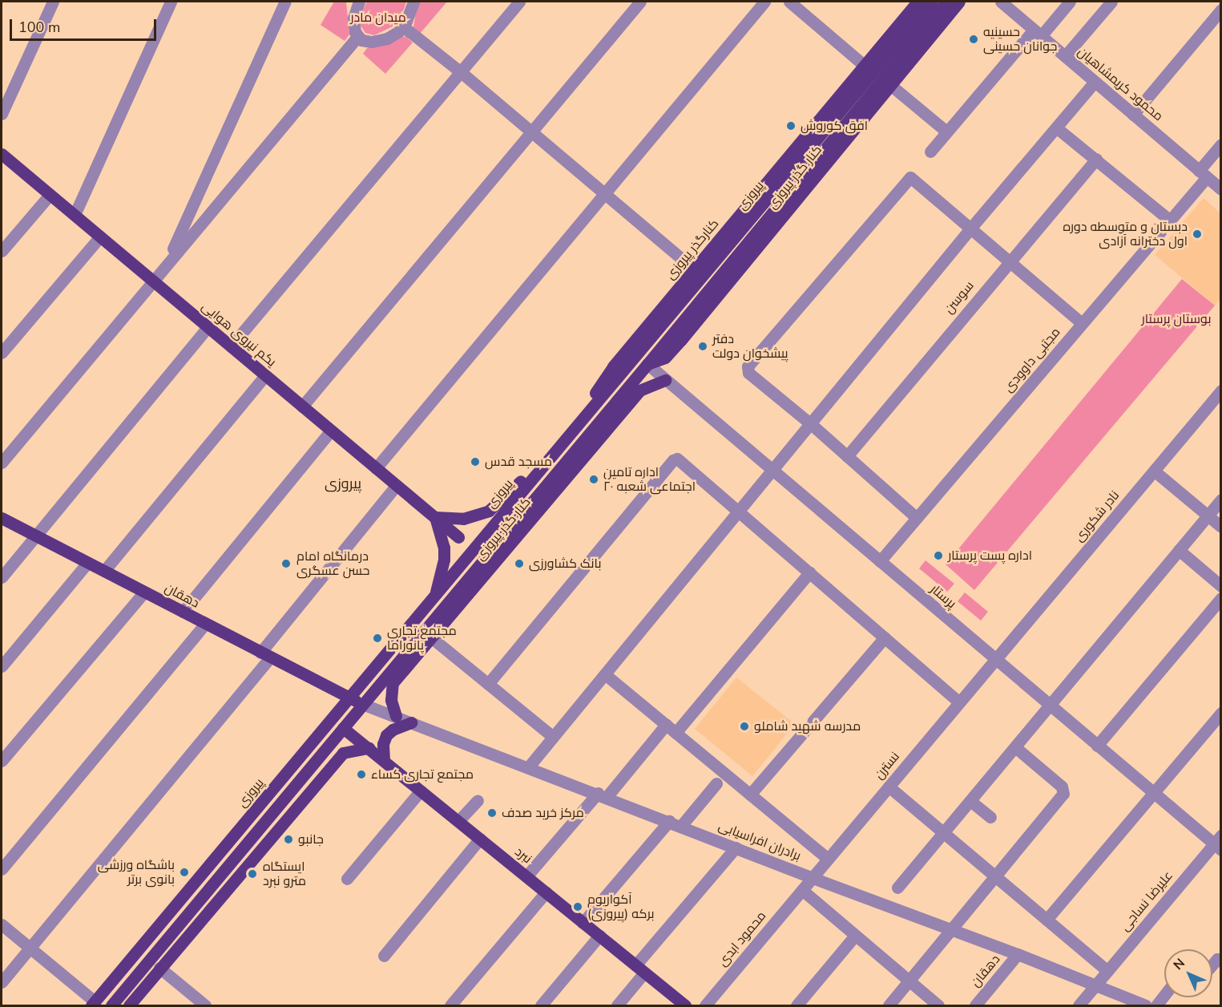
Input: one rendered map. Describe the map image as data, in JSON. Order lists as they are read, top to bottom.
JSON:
{
  "streets": {
    "main road": [
      "کنار گذر پیروزی",
      "پیروزی",
      "کنارگذر پیروزی",
      "یکم نیروی هوایی",
      "دهقان",
      "نبرد"
    ],
    "street": [
      "محمود کریمشاهیان",
      "سوسن",
      "مجتبی داوودی",
      "نادر شکوری",
      "پرستار",
      "نسترن",
      "برادران افراسیابی",
      "علیرضا نساجی",
      "محمود ابدی"
    ]
  },
  "crossings": [
    ["محمود کریمشاهیان", "مجتبی داوودی"],
    ["کنار گذر پیروزی", "پیروزی"],
    ["کنار گذر پیروزی", "پرستار"],
    ["کنار گذر پیروزی", "برادران افراسیابی"],
    ["پیروزی", "کنارگذر پیروزی"],
    ["پیروزی", "دهقان"],
    ["پیروزی", "پرستار"],
    ["پیروزی", "برادران افراسیابی"],
    ["پیروزی", "نبرد"],
    ["مجتبی داوودی", "پرستار"],
    ["نادر شکوری", "پرستار"],
    ["نادر شکوری", "نسترن"],
    ["دهقان", "برادران افراسیابی"],
    ["پرستار", "نسترن"],
    ["پرستار", "علیرضا نساجی"],
    ["نسترن", "برادران افراسیابی"],
    ["نسترن", "محمود ابدی"],
    ["برادران افراسیابی", "علیرضا نساجی"]
  ],
  "districts": ["پیروزی"],
  "parks": ["میدان مادر", "بوستان پرستار"],
  "places": [
    "حسینیه جوانان حسینی",
    "افق کوروش",
    "دبستان و متوسطه دوره اول دخترانه آزادی",
    "دفتر پیشخوان دولت",
    "مسجد قدس",
    "اداره تامین اجتماعی شعبه ۲۰",
    "اداره پست پرستار",
    "درمانگاه امام حسن عسگری",
    "بانک کشاورزی",
    "مجتمع تجاری پانوراما",
    "مدرسه شهید شاملو",
    "مجتمع تجاری کساء",
    "مرکز خرید صدف",
    "جانبو",
    "باشگاه ورزشی بانوی برتر",
    "ایستگاه مترو نبرد",
    "آکواریوم برکه (پیروزی)"
  ],
  "scale_bar": "100 m",
  "north": "top left"
}
